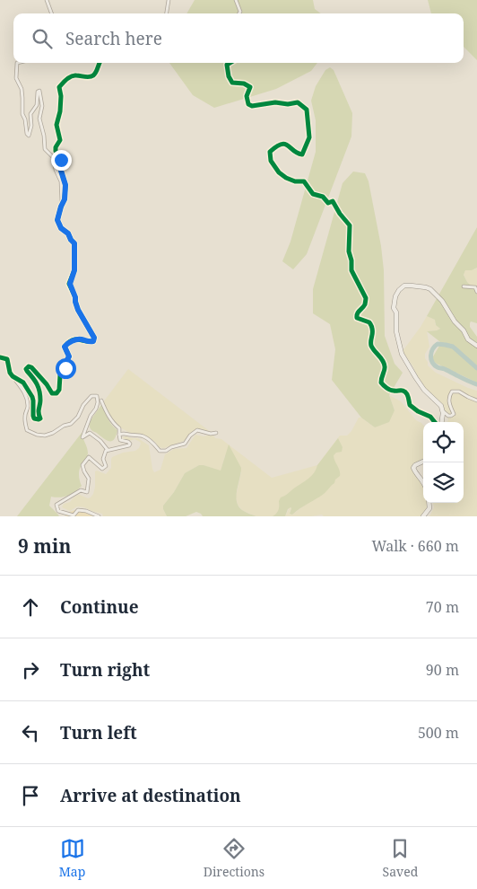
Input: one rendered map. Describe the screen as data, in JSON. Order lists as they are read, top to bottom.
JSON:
{
  "page": {
    "search": "Search here",
    "heading": ["9 min", "Walk · 660 m"],
    "list": [
      ["Continue", "70 m"],
      ["Turn right", "90 m"],
      ["Turn left", "500 m"],
      "Arrive at destination"
    ],
    "nav": ["Map", "Directions", "Saved"]
  }
}
